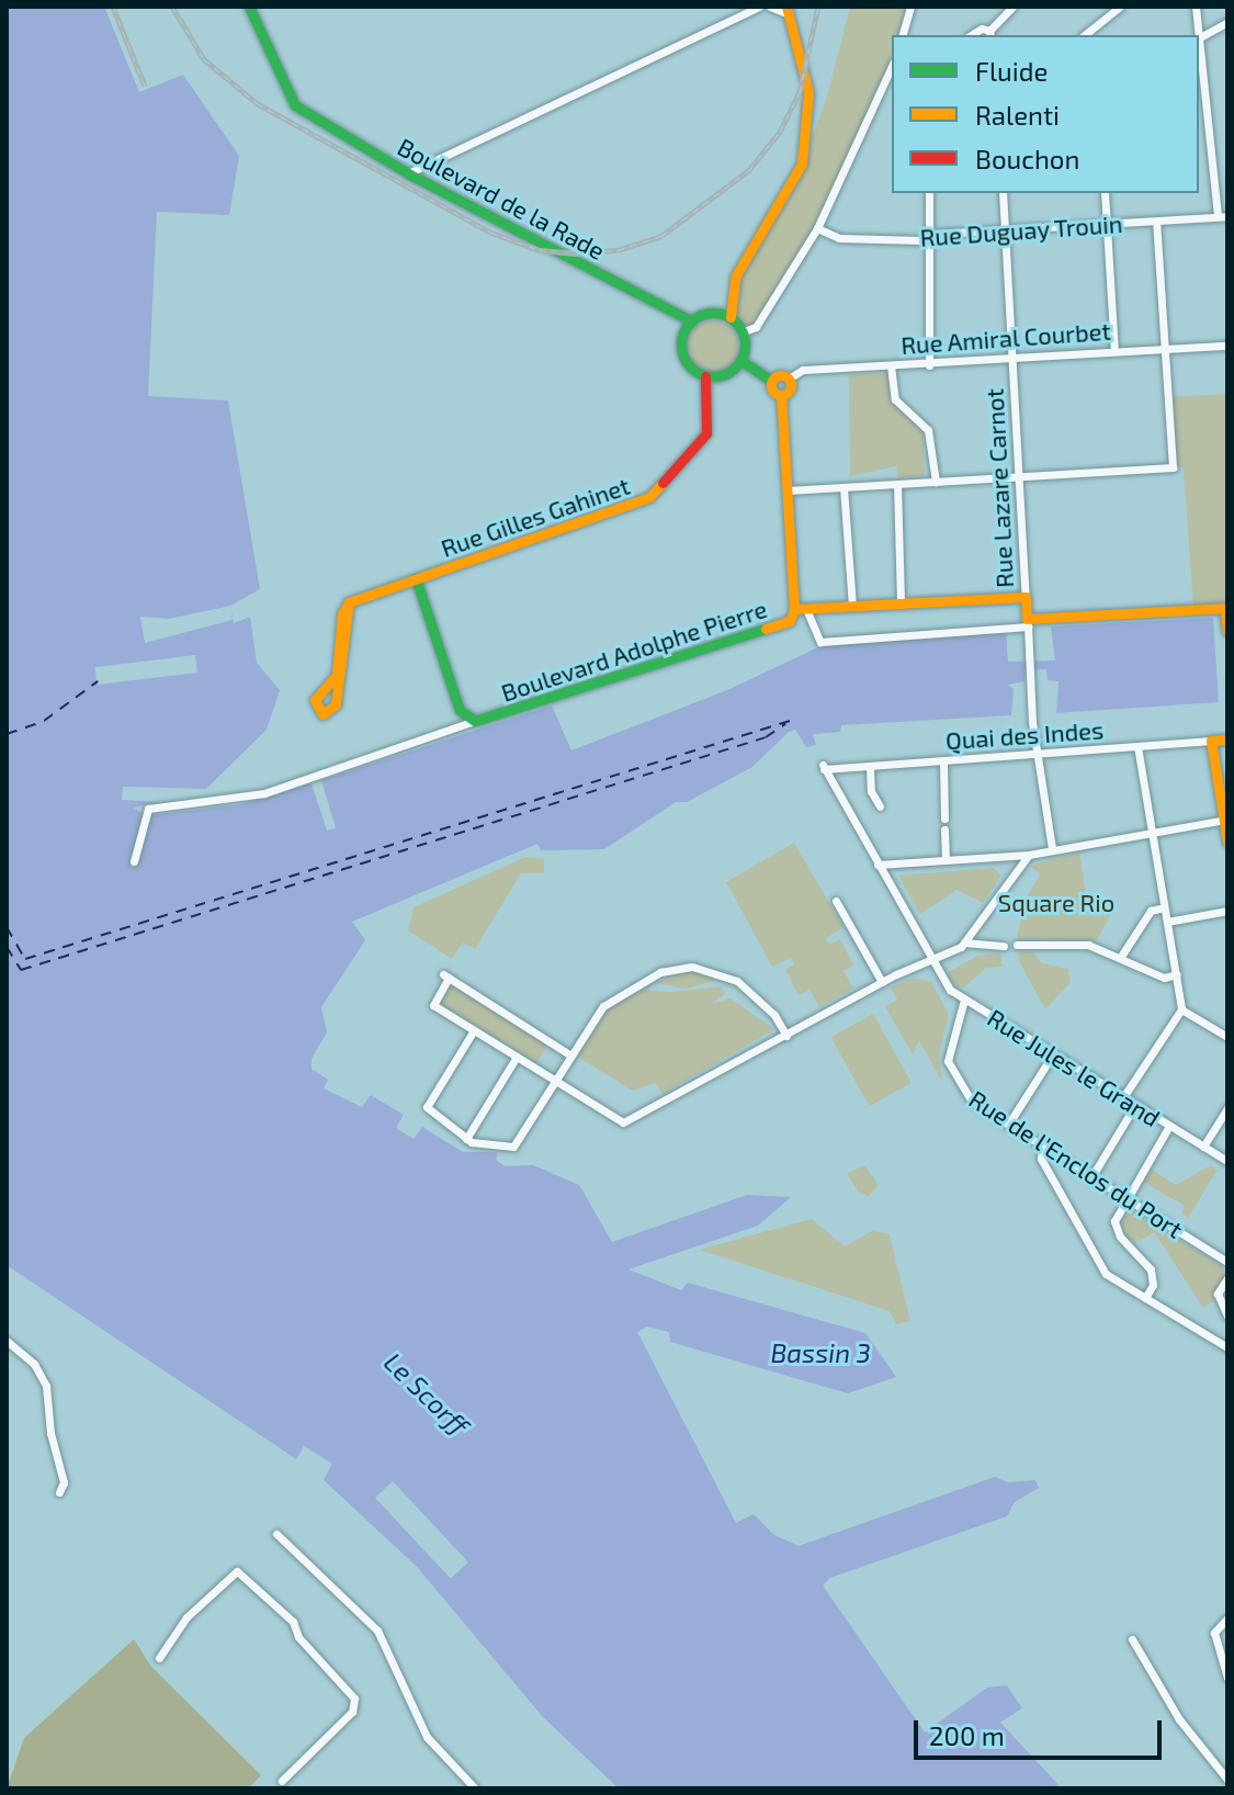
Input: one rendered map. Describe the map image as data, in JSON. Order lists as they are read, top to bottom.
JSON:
{
  "streets": {
    "street": [
      "Boulevard de la Rade",
      "Rue Duguay Trouin",
      "Rue Amiral Courbet",
      "Rue Lazare Carnot",
      "Rue Gilles Gahinet",
      "Boulevard Adolphe Pierre",
      "Quai des Indes",
      "Rue Jules le Grand",
      "Rue de l'Enclos du Port"
    ]
  },
  "crossings": [
    ["Boulevard de la Rade", "Rue Gilles Gahinet"],
    ["Rue Duguay Trouin", "Rue Lazare Carnot"],
    ["Rue Amiral Courbet", "Rue Lazare Carnot"],
    ["Quai des Indes", "Rue Jules le Grand"],
    ["Rue Jules le Grand", "Rue de l'Enclos du Port"]
  ],
  "water": ["Bassin 3", "Le Scorff"],
  "parks": ["Square Rio"],
  "legend": ["Fluide", "Ralenti", "Bouchon"],
  "scale_bar": "200 m"
}
